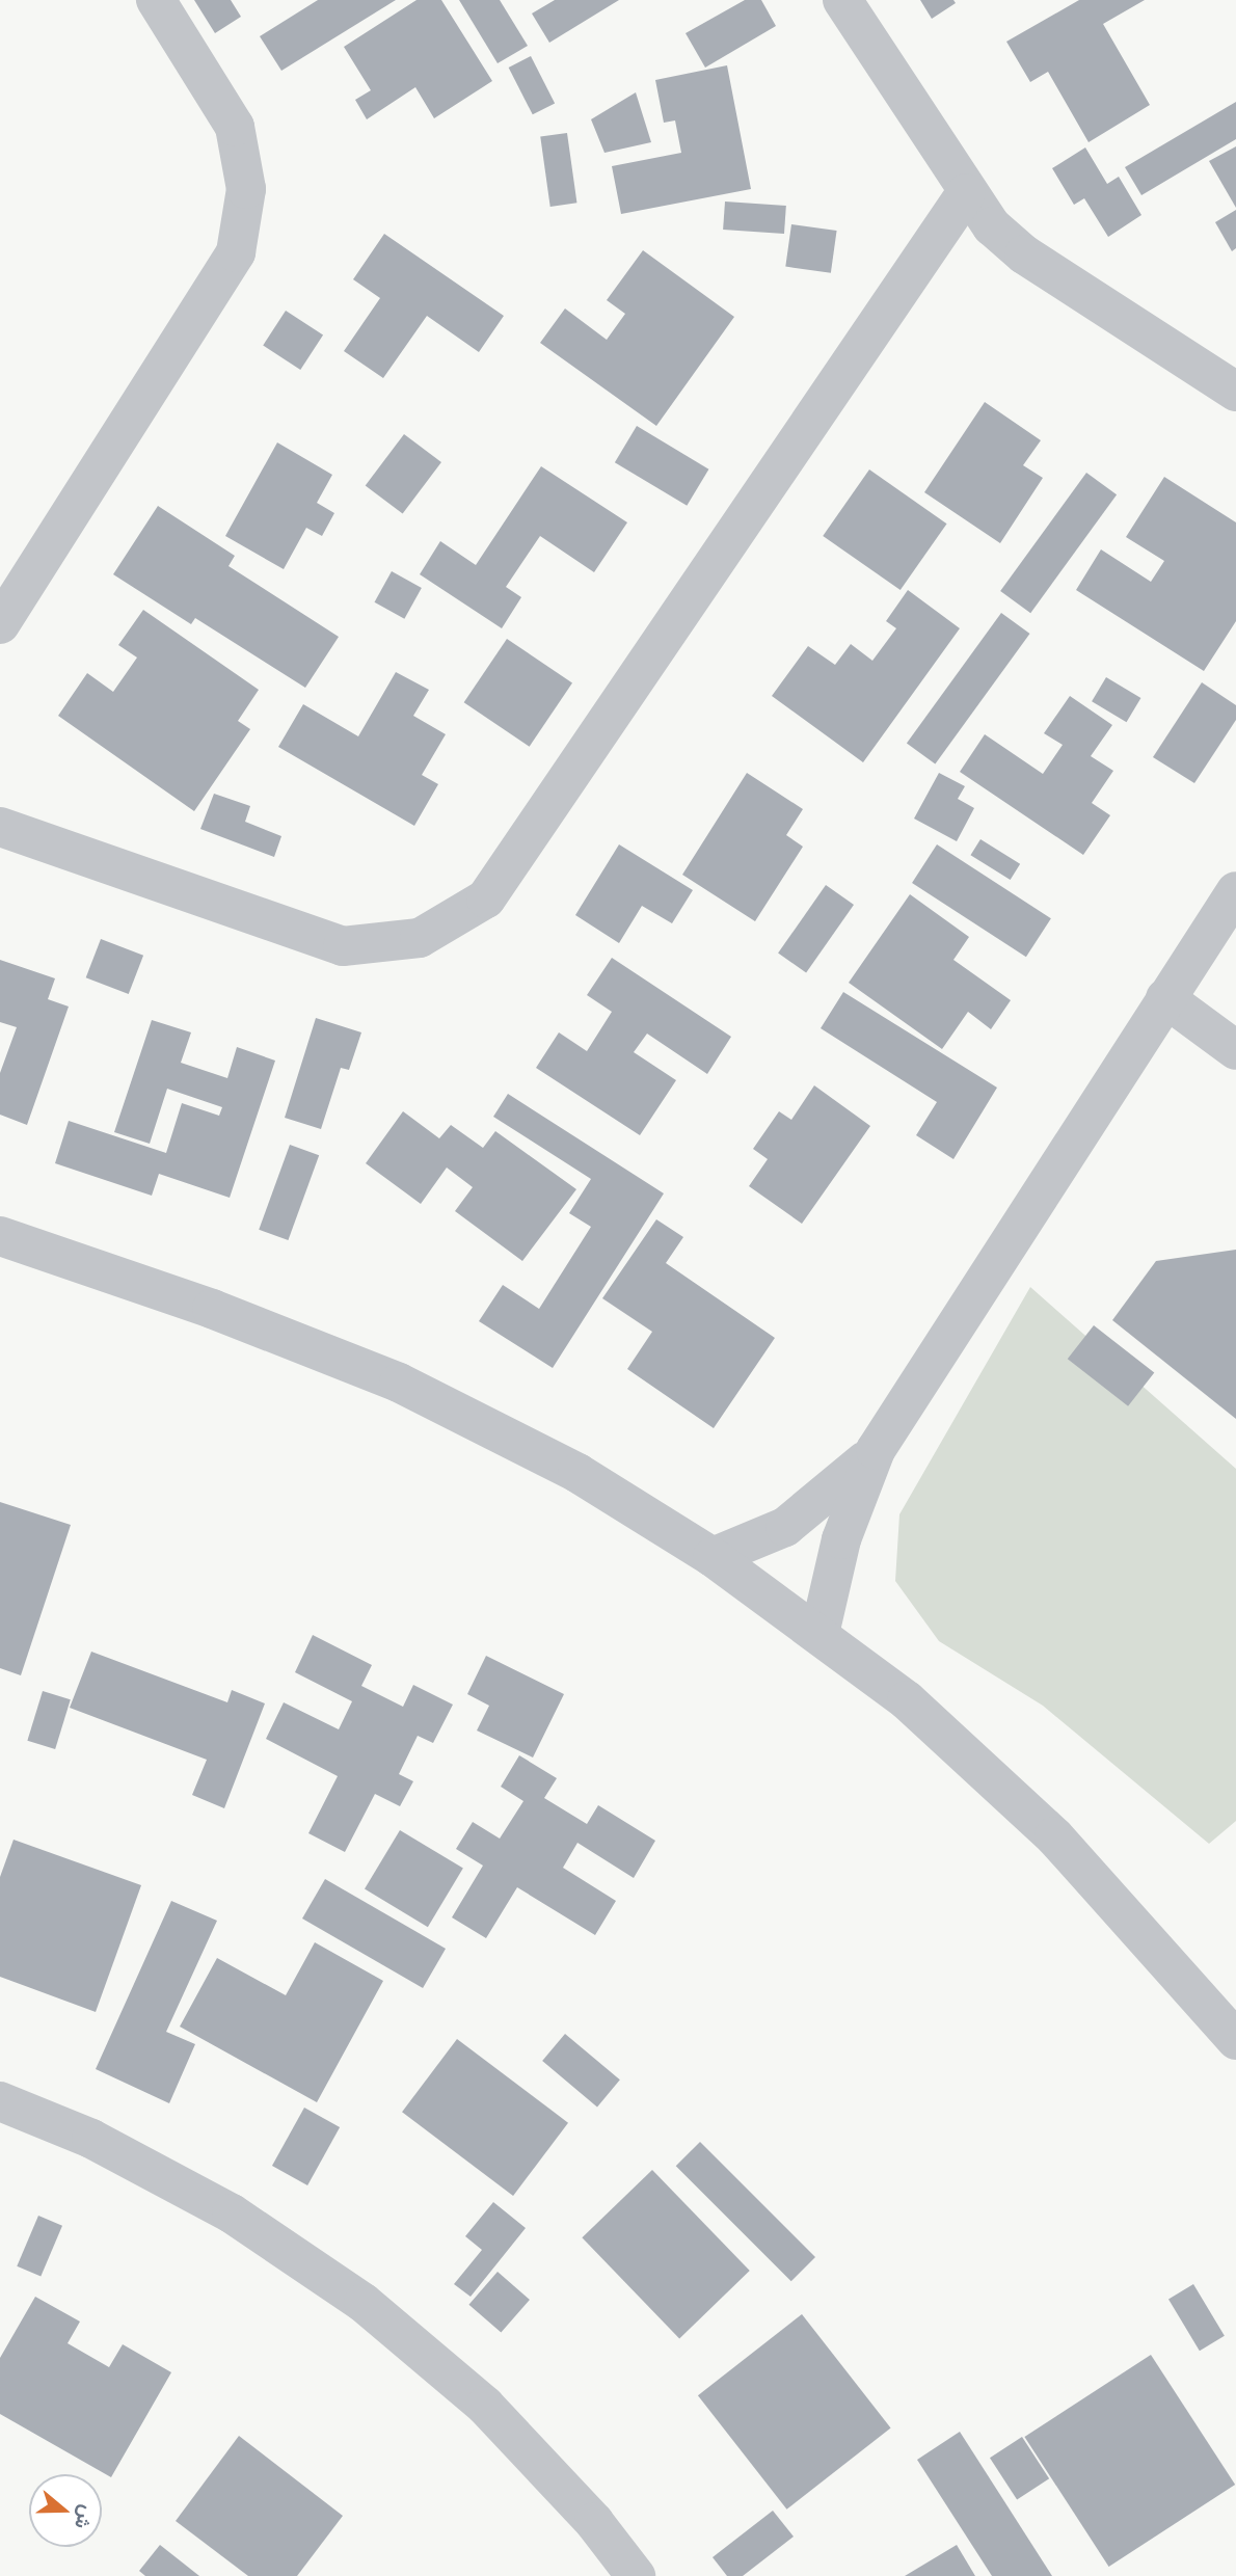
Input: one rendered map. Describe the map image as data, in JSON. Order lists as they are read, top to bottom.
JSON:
{
  "north": "right"
}
